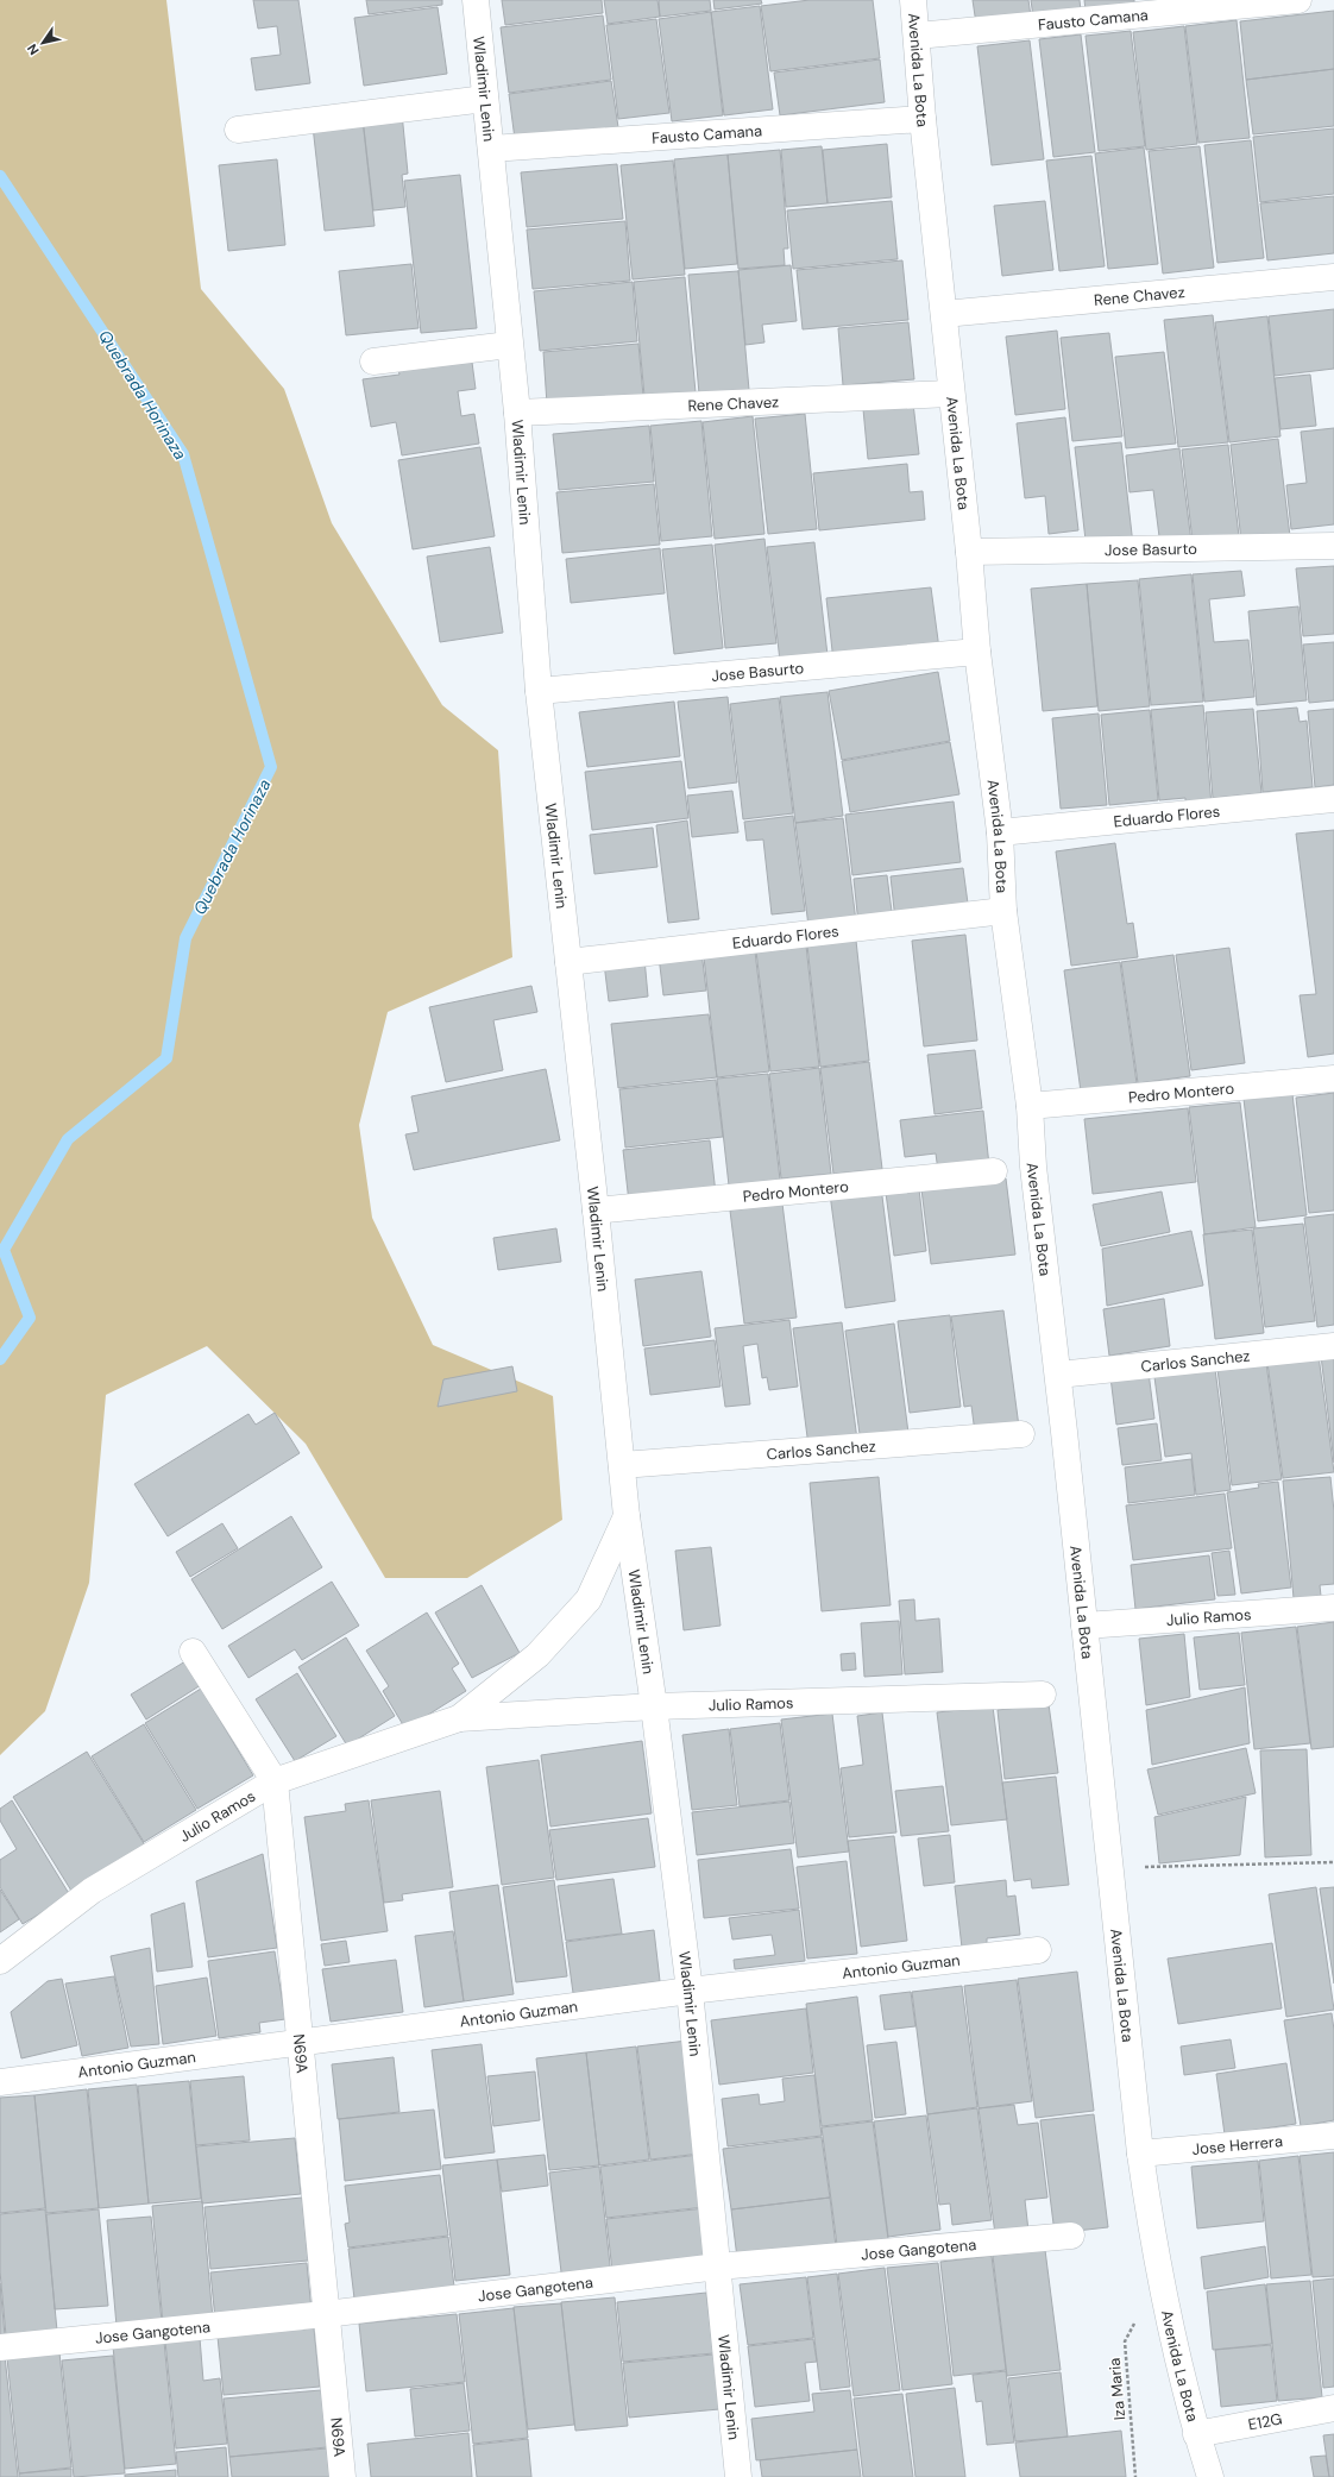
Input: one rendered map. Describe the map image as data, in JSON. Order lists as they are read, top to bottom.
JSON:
{
  "streets": {
    "street": [
      "Fausto Camana",
      "Avenida La Bota",
      "Wladimir Lenin",
      "Rene Chavez",
      "Jose Basurto",
      "Eduardo Flores",
      "Pedro Montero",
      "Carlos Sanchez",
      "Julio Ramos",
      "Antonio Guzman",
      "N69A",
      "Jose Herrera",
      "Jose Gangotena",
      "E12G"
    ],
    "path": ["Iza Maria"]
  },
  "crossings": [
    ["Fausto Camana", "Avenida La Bota"],
    ["Fausto Camana", "Wladimir Lenin"],
    ["Avenida La Bota", "Rene Chavez"],
    ["Avenida La Bota", "Jose Basurto"],
    ["Avenida La Bota", "Eduardo Flores"],
    ["Avenida La Bota", "Pedro Montero"],
    ["Avenida La Bota", "Carlos Sanchez"],
    ["Avenida La Bota", "Julio Ramos"],
    ["Avenida La Bota", "Jose Herrera"],
    ["Avenida La Bota", "Iza Maria"],
    ["Avenida La Bota", "E12G"],
    ["Wladimir Lenin", "Rene Chavez"],
    ["Wladimir Lenin", "Jose Basurto"],
    ["Wladimir Lenin", "Eduardo Flores"],
    ["Wladimir Lenin", "Pedro Montero"],
    ["Wladimir Lenin", "Carlos Sanchez"],
    ["Wladimir Lenin", "Julio Ramos"],
    ["Wladimir Lenin", "Antonio Guzman"],
    ["Wladimir Lenin", "Jose Gangotena"],
    ["Julio Ramos", "N69A"],
    ["Antonio Guzman", "N69A"],
    ["N69A", "Jose Gangotena"]
  ],
  "water": ["Quebrada Horinaza"],
  "north": "bottom left"
}
